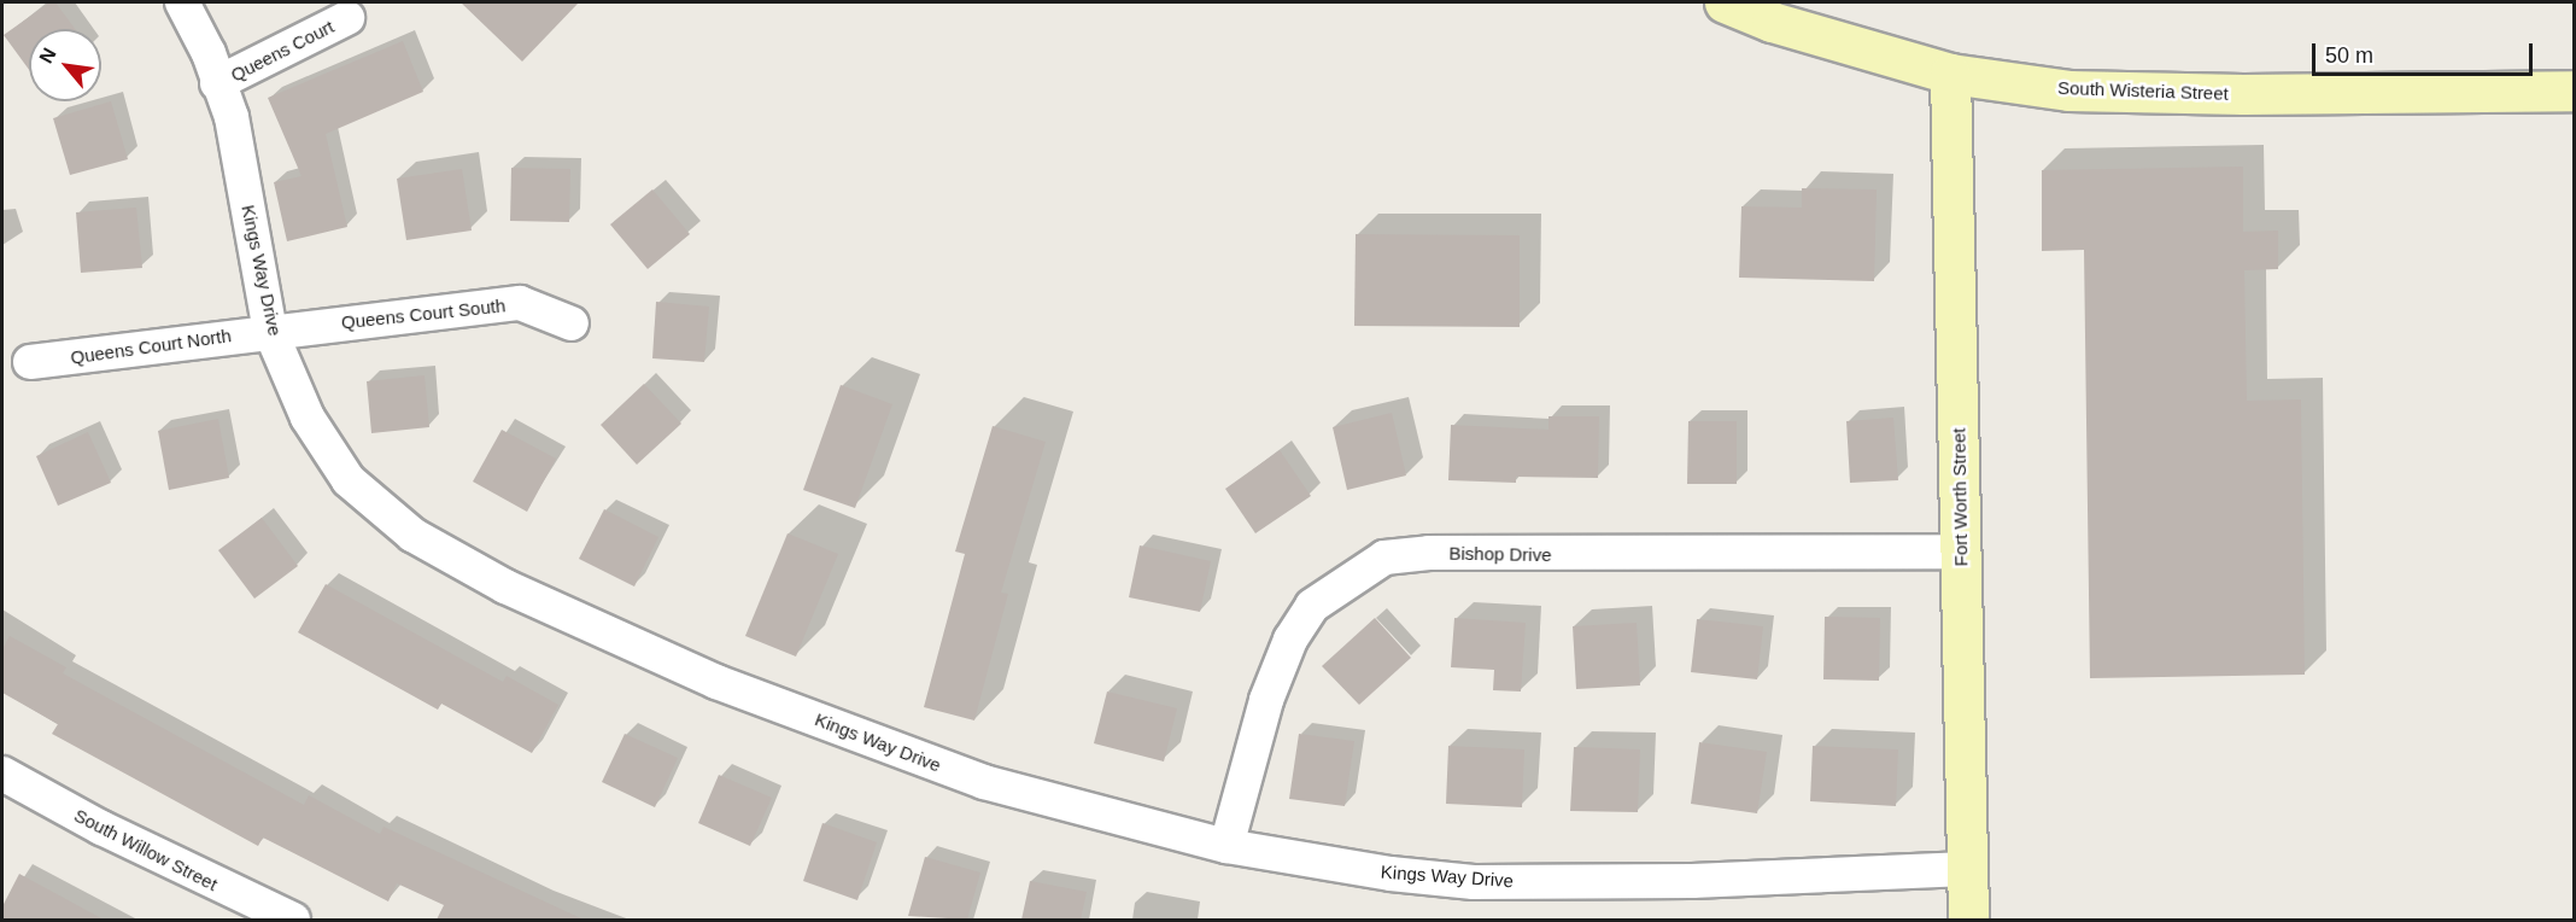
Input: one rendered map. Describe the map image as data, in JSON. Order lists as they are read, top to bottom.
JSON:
{
  "streets": {
    "street": [
      "Queens Court",
      "South Wisteria Street",
      "Kings Way Drive",
      "Queens Court South",
      "Queens Court North",
      "Fort Worth Street",
      "Bishop Drive",
      "South Willow Street"
    ]
  },
  "crossings": [
    ["Queens Court", "Kings Way Drive"],
    ["South Wisteria Street", "Fort Worth Street"],
    ["Kings Way Drive", "Queens Court South"],
    ["Kings Way Drive", "Queens Court North"],
    ["Kings Way Drive", "Fort Worth Street"],
    ["Kings Way Drive", "Bishop Drive"],
    ["Queens Court South", "Queens Court North"],
    ["Fort Worth Street", "Bishop Drive"]
  ],
  "scale_bar": "50 m",
  "north": "top left"
}
